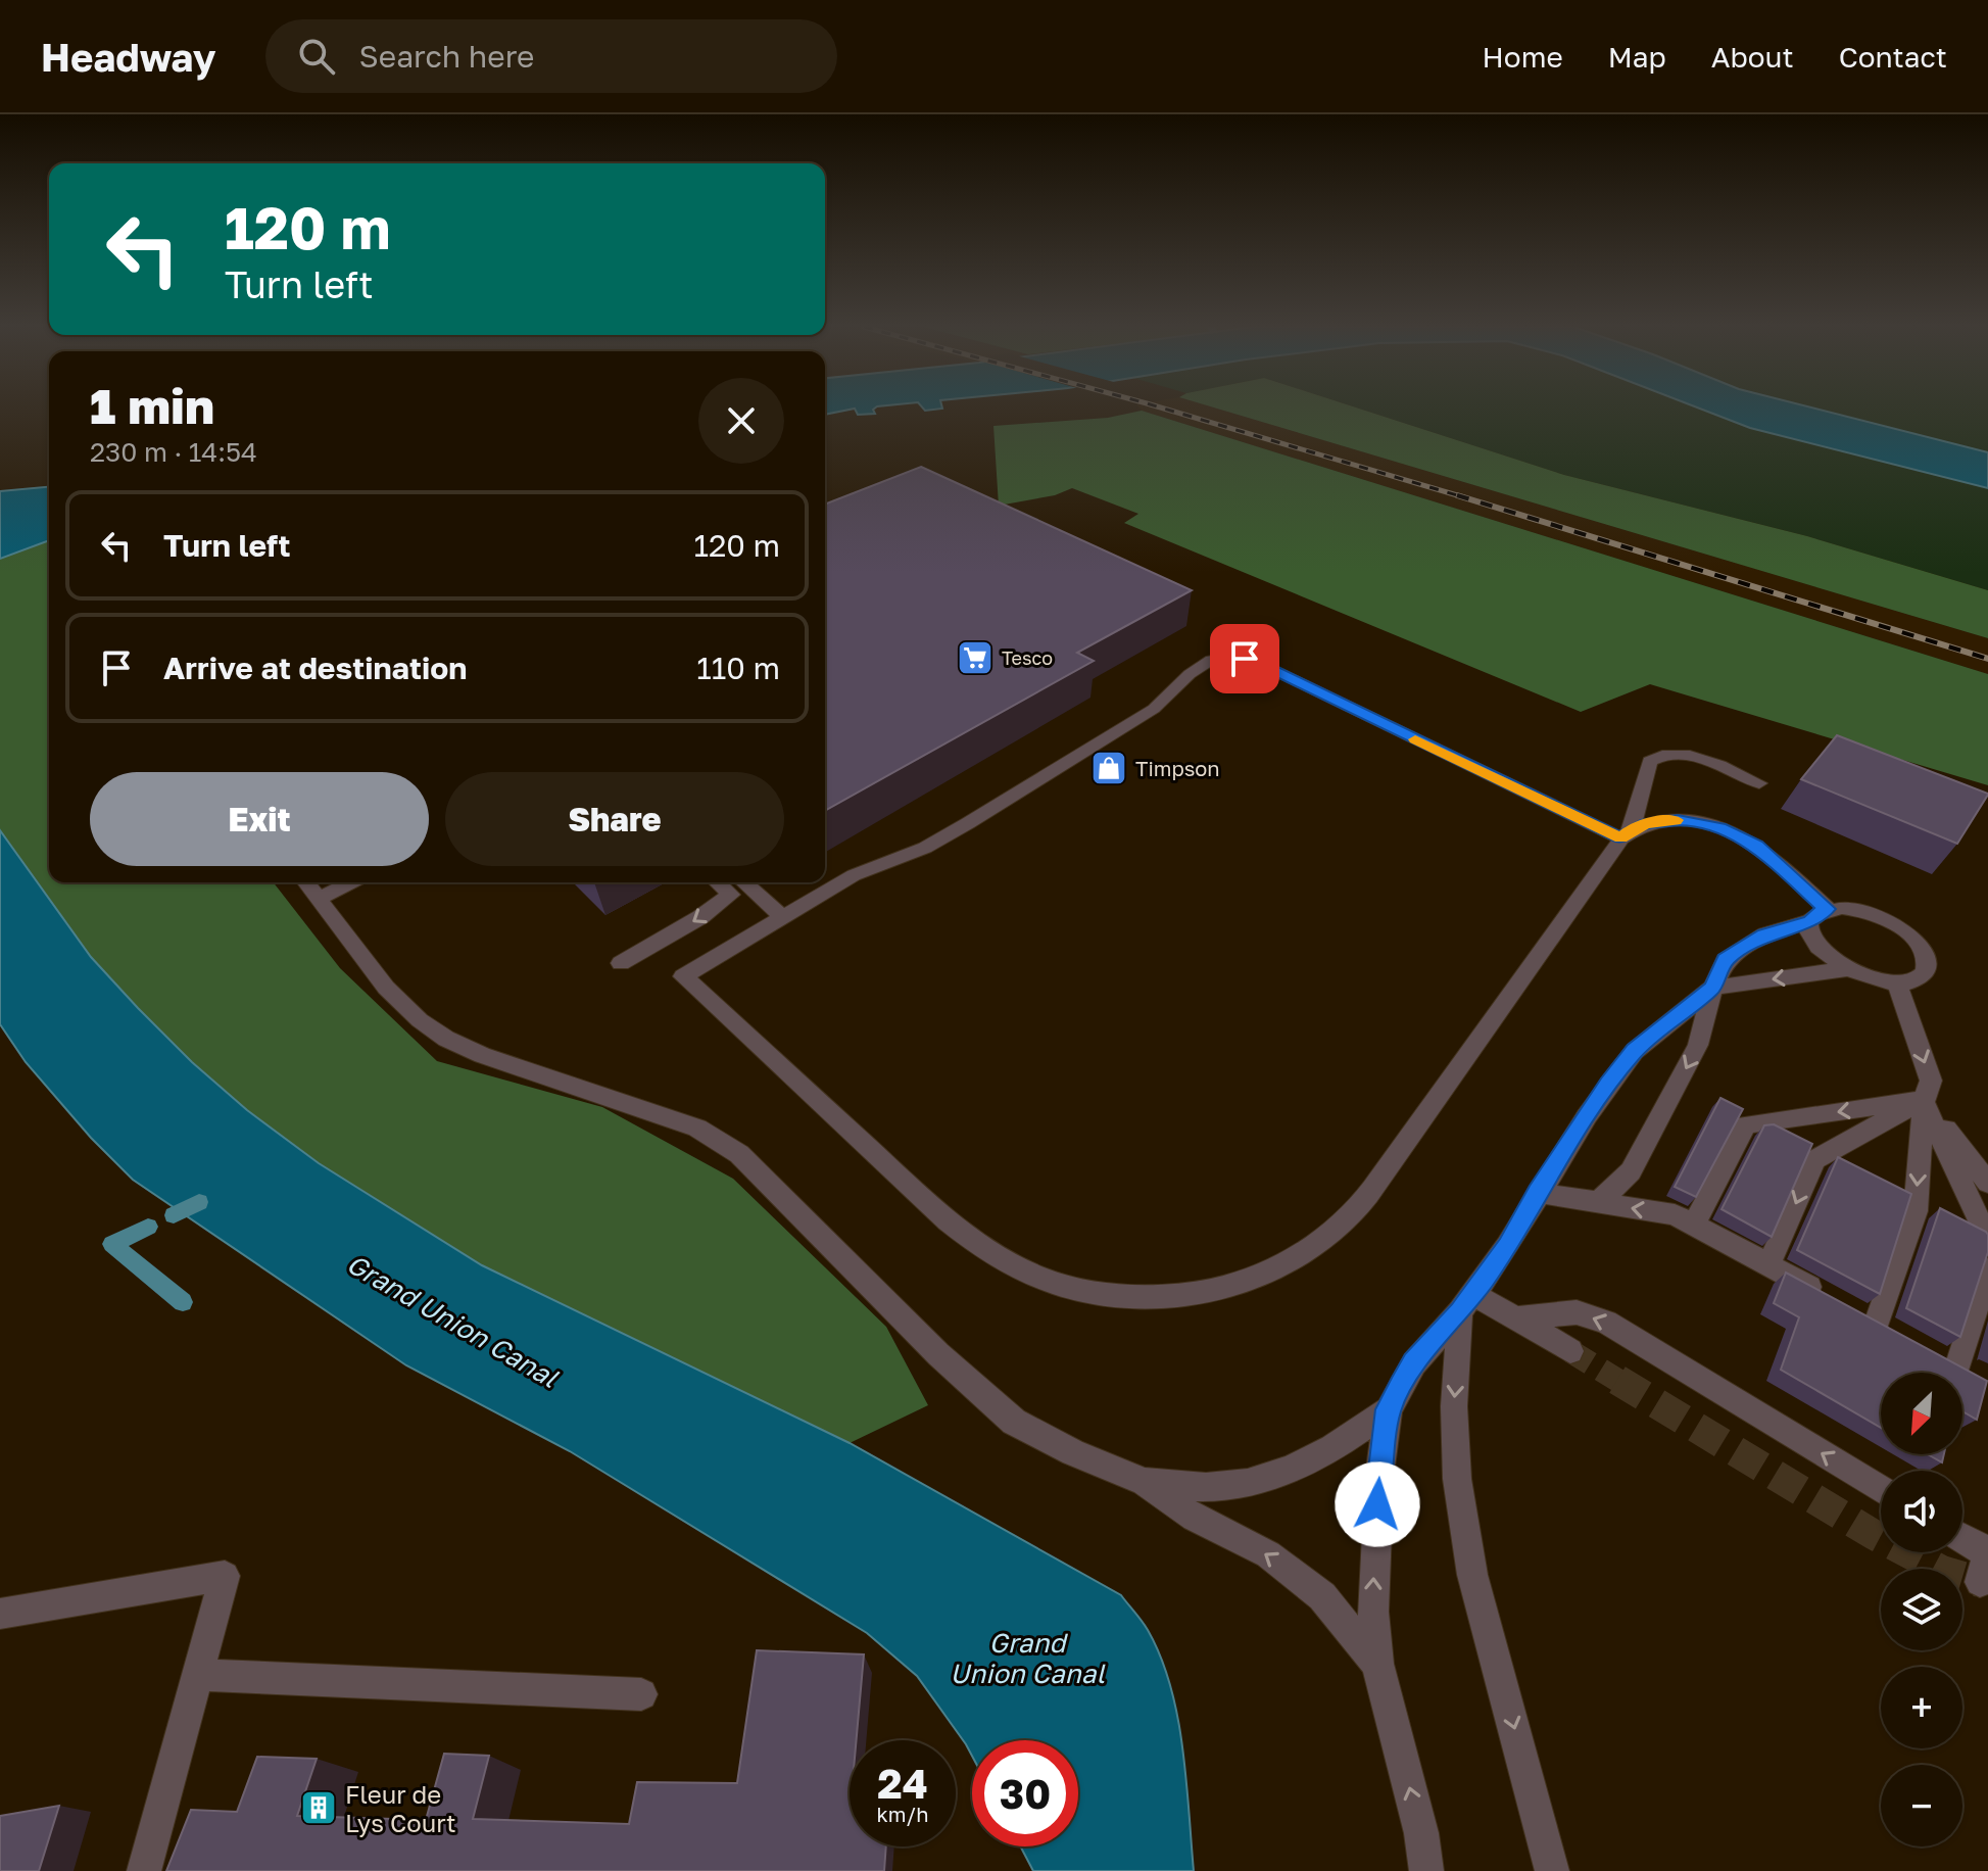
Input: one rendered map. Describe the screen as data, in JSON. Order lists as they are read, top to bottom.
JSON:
{
  "water": ["Grand Union Canal"],
  "places": {
    "supermarket": ["Tesco"],
    "shop": ["Timpson"],
    "building": ["Fleur de Lys Court"]
  },
  "north": "bottom left",
  "page": {
    "header": "Headway",
    "search": "Search here",
    "nav": [
      "Home",
      "Map",
      "About",
      "Contact"
    ],
    "turn": ["120 m", "Turn left"],
    "heading": ["1 min", "230 m · 14:54"],
    "list": [
      {
        "name": "Turn left",
        "value": "120 m"
      },
      {
        "name": "Arrive at destination",
        "value": "110 m"
      }
    ],
    "buttons": ["Exit", "Share"],
    "map_buttons": ["+", "−"],
    "speed": "24 km/h",
    "limit": "30"
  }
}
